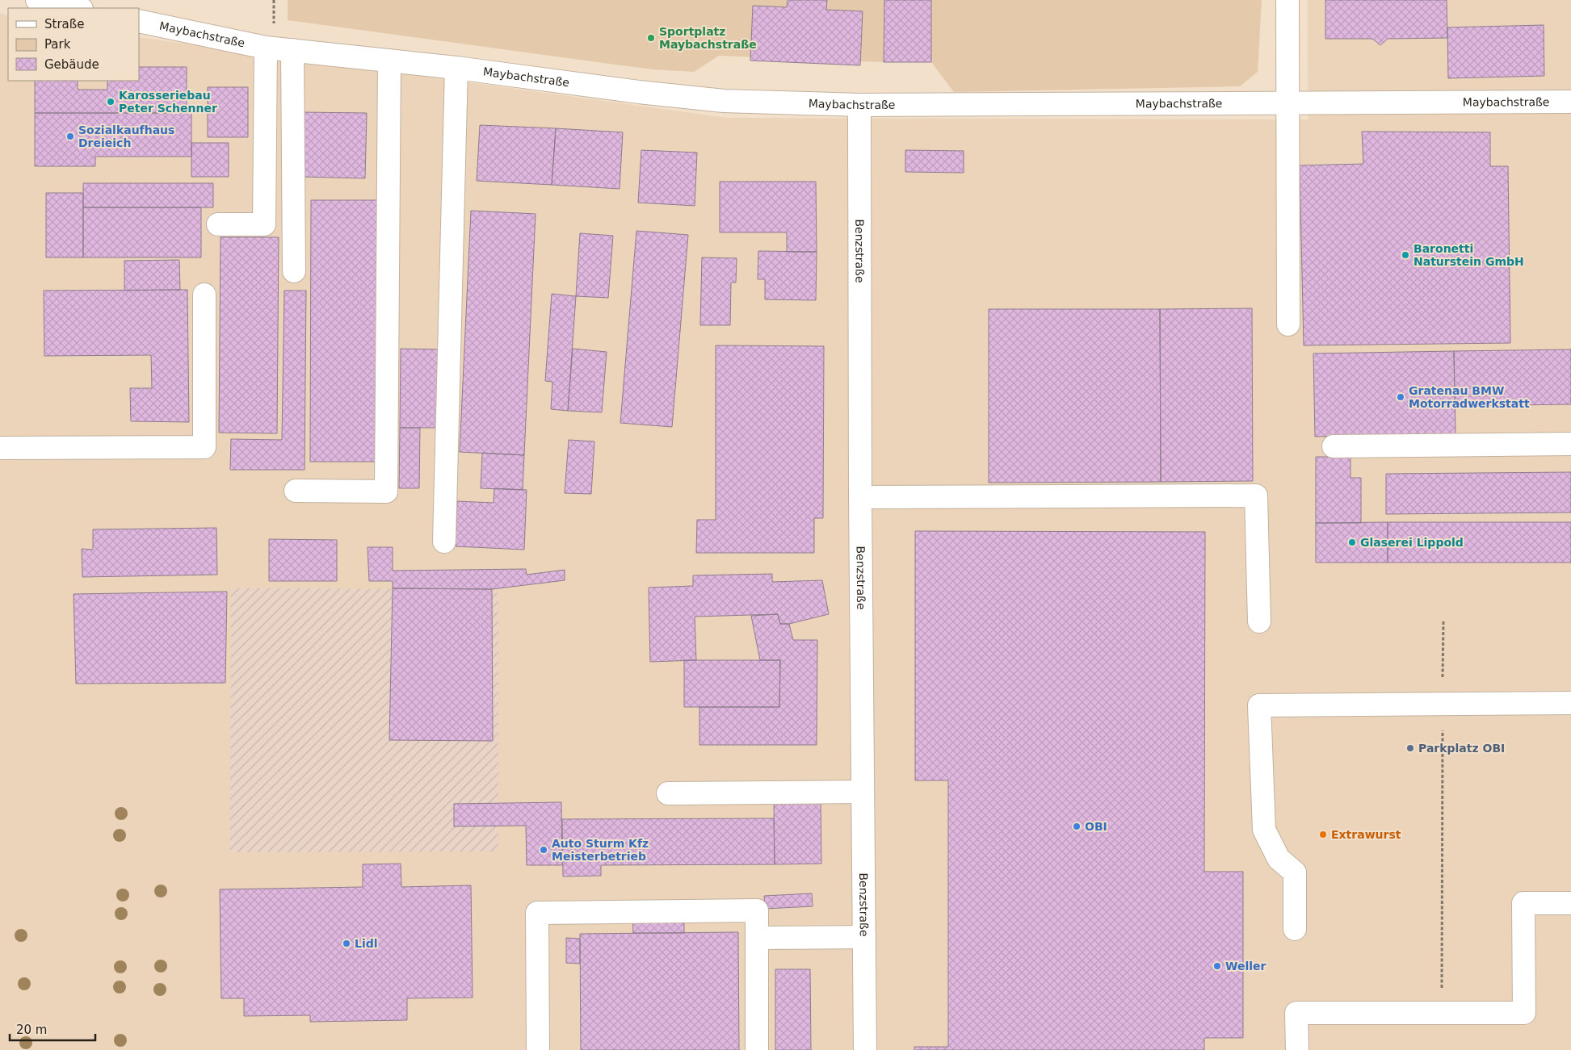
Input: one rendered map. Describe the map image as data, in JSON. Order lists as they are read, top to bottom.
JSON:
{
  "streets": {
    "street": ["Maybachstraße", "Benzstraße"]
  },
  "crossings": [
    ["Maybachstraße", "Benzstraße"]
  ],
  "places": [
    "Sportplatz Maybachstraße",
    "Karosseriebau Peter Schenner",
    "Sozialkaufhaus Dreieich",
    "Baronetti Naturstein GmbH",
    "Gratenau BMW Motorradwerkstatt",
    "Glaserei Lippold",
    "Parkplatz OBI",
    "OBI",
    "Extrawurst",
    "Auto Sturm Kfz Meisterbetrieb",
    "Lidl",
    "Weller"
  ],
  "legend": ["Straße", "Park", "Gebäude"],
  "scale_bar": "20 m"
}
